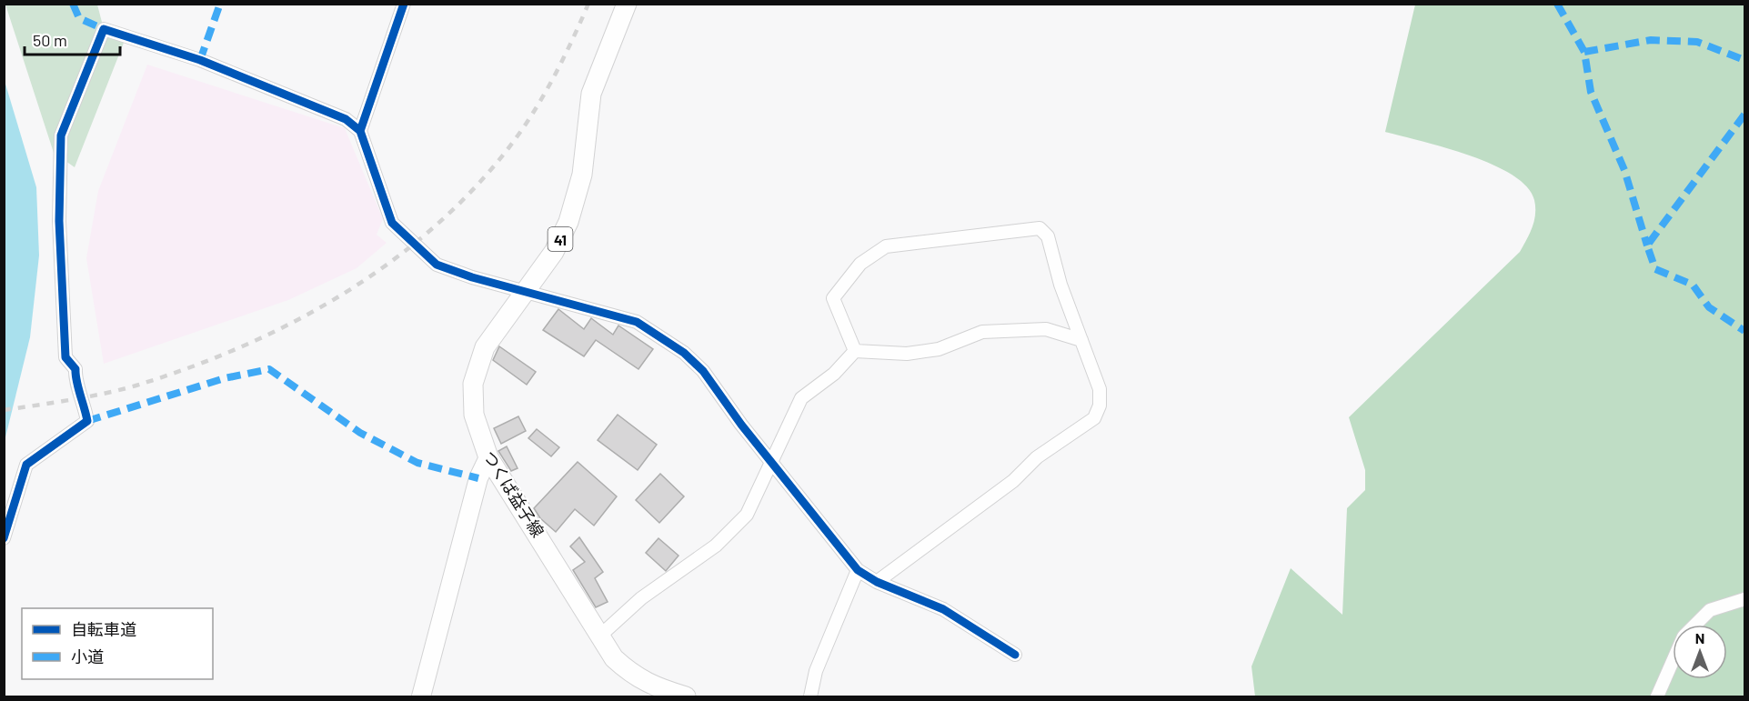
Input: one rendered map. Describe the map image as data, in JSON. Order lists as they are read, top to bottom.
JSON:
{
  "streets": {
    "main road": ["41", "つくば益子線"]
  },
  "legend": ["自転車道", "小道"],
  "scale_bar": "50 m",
  "north": "top"
}
